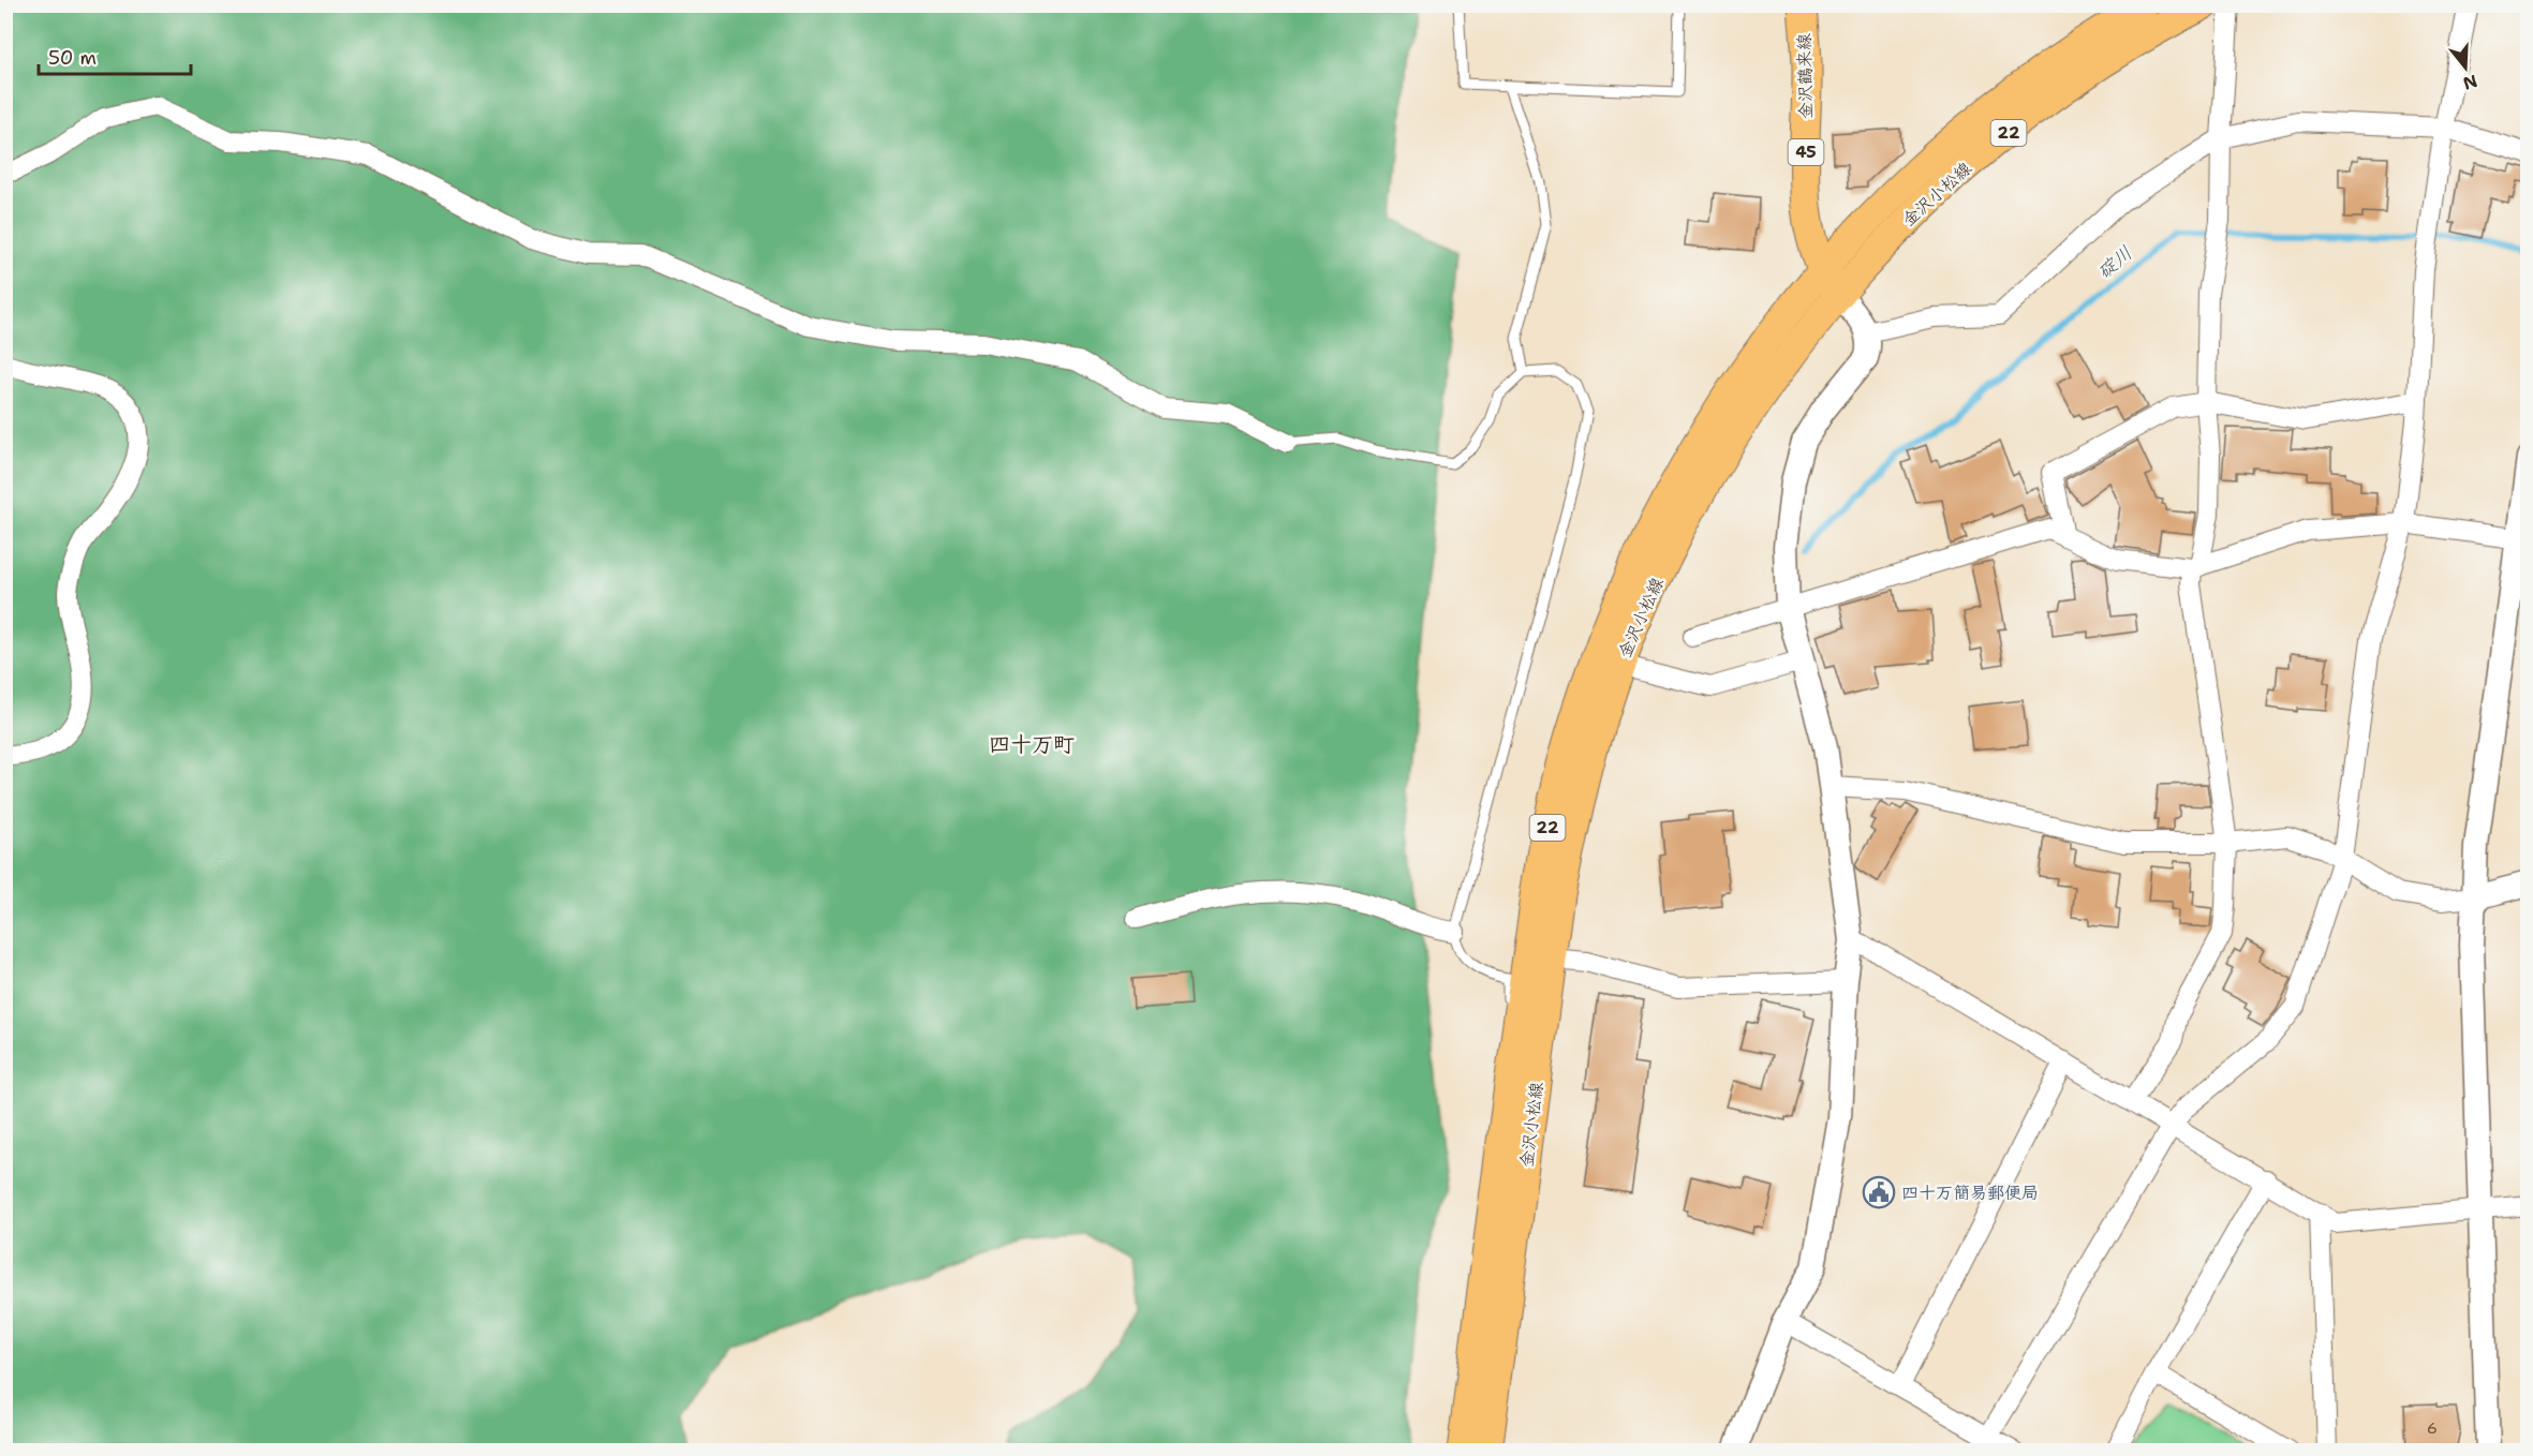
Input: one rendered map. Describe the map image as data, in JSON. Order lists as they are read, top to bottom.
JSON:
{
  "streets": {
    "main road": [
      "金沢鶴来線",
      "22",
      "45",
      "金沢小松線"
    ]
  },
  "crossings": [
    ["金沢鶴来線", "金沢小松線"]
  ],
  "districts": ["四十万町"],
  "water": ["碇川"],
  "places": {
    "public building": ["四十万簡易郵便局"]
  },
  "house_numbers": ["6"],
  "scale_bar": "50 m",
  "north": "bottom"
}
